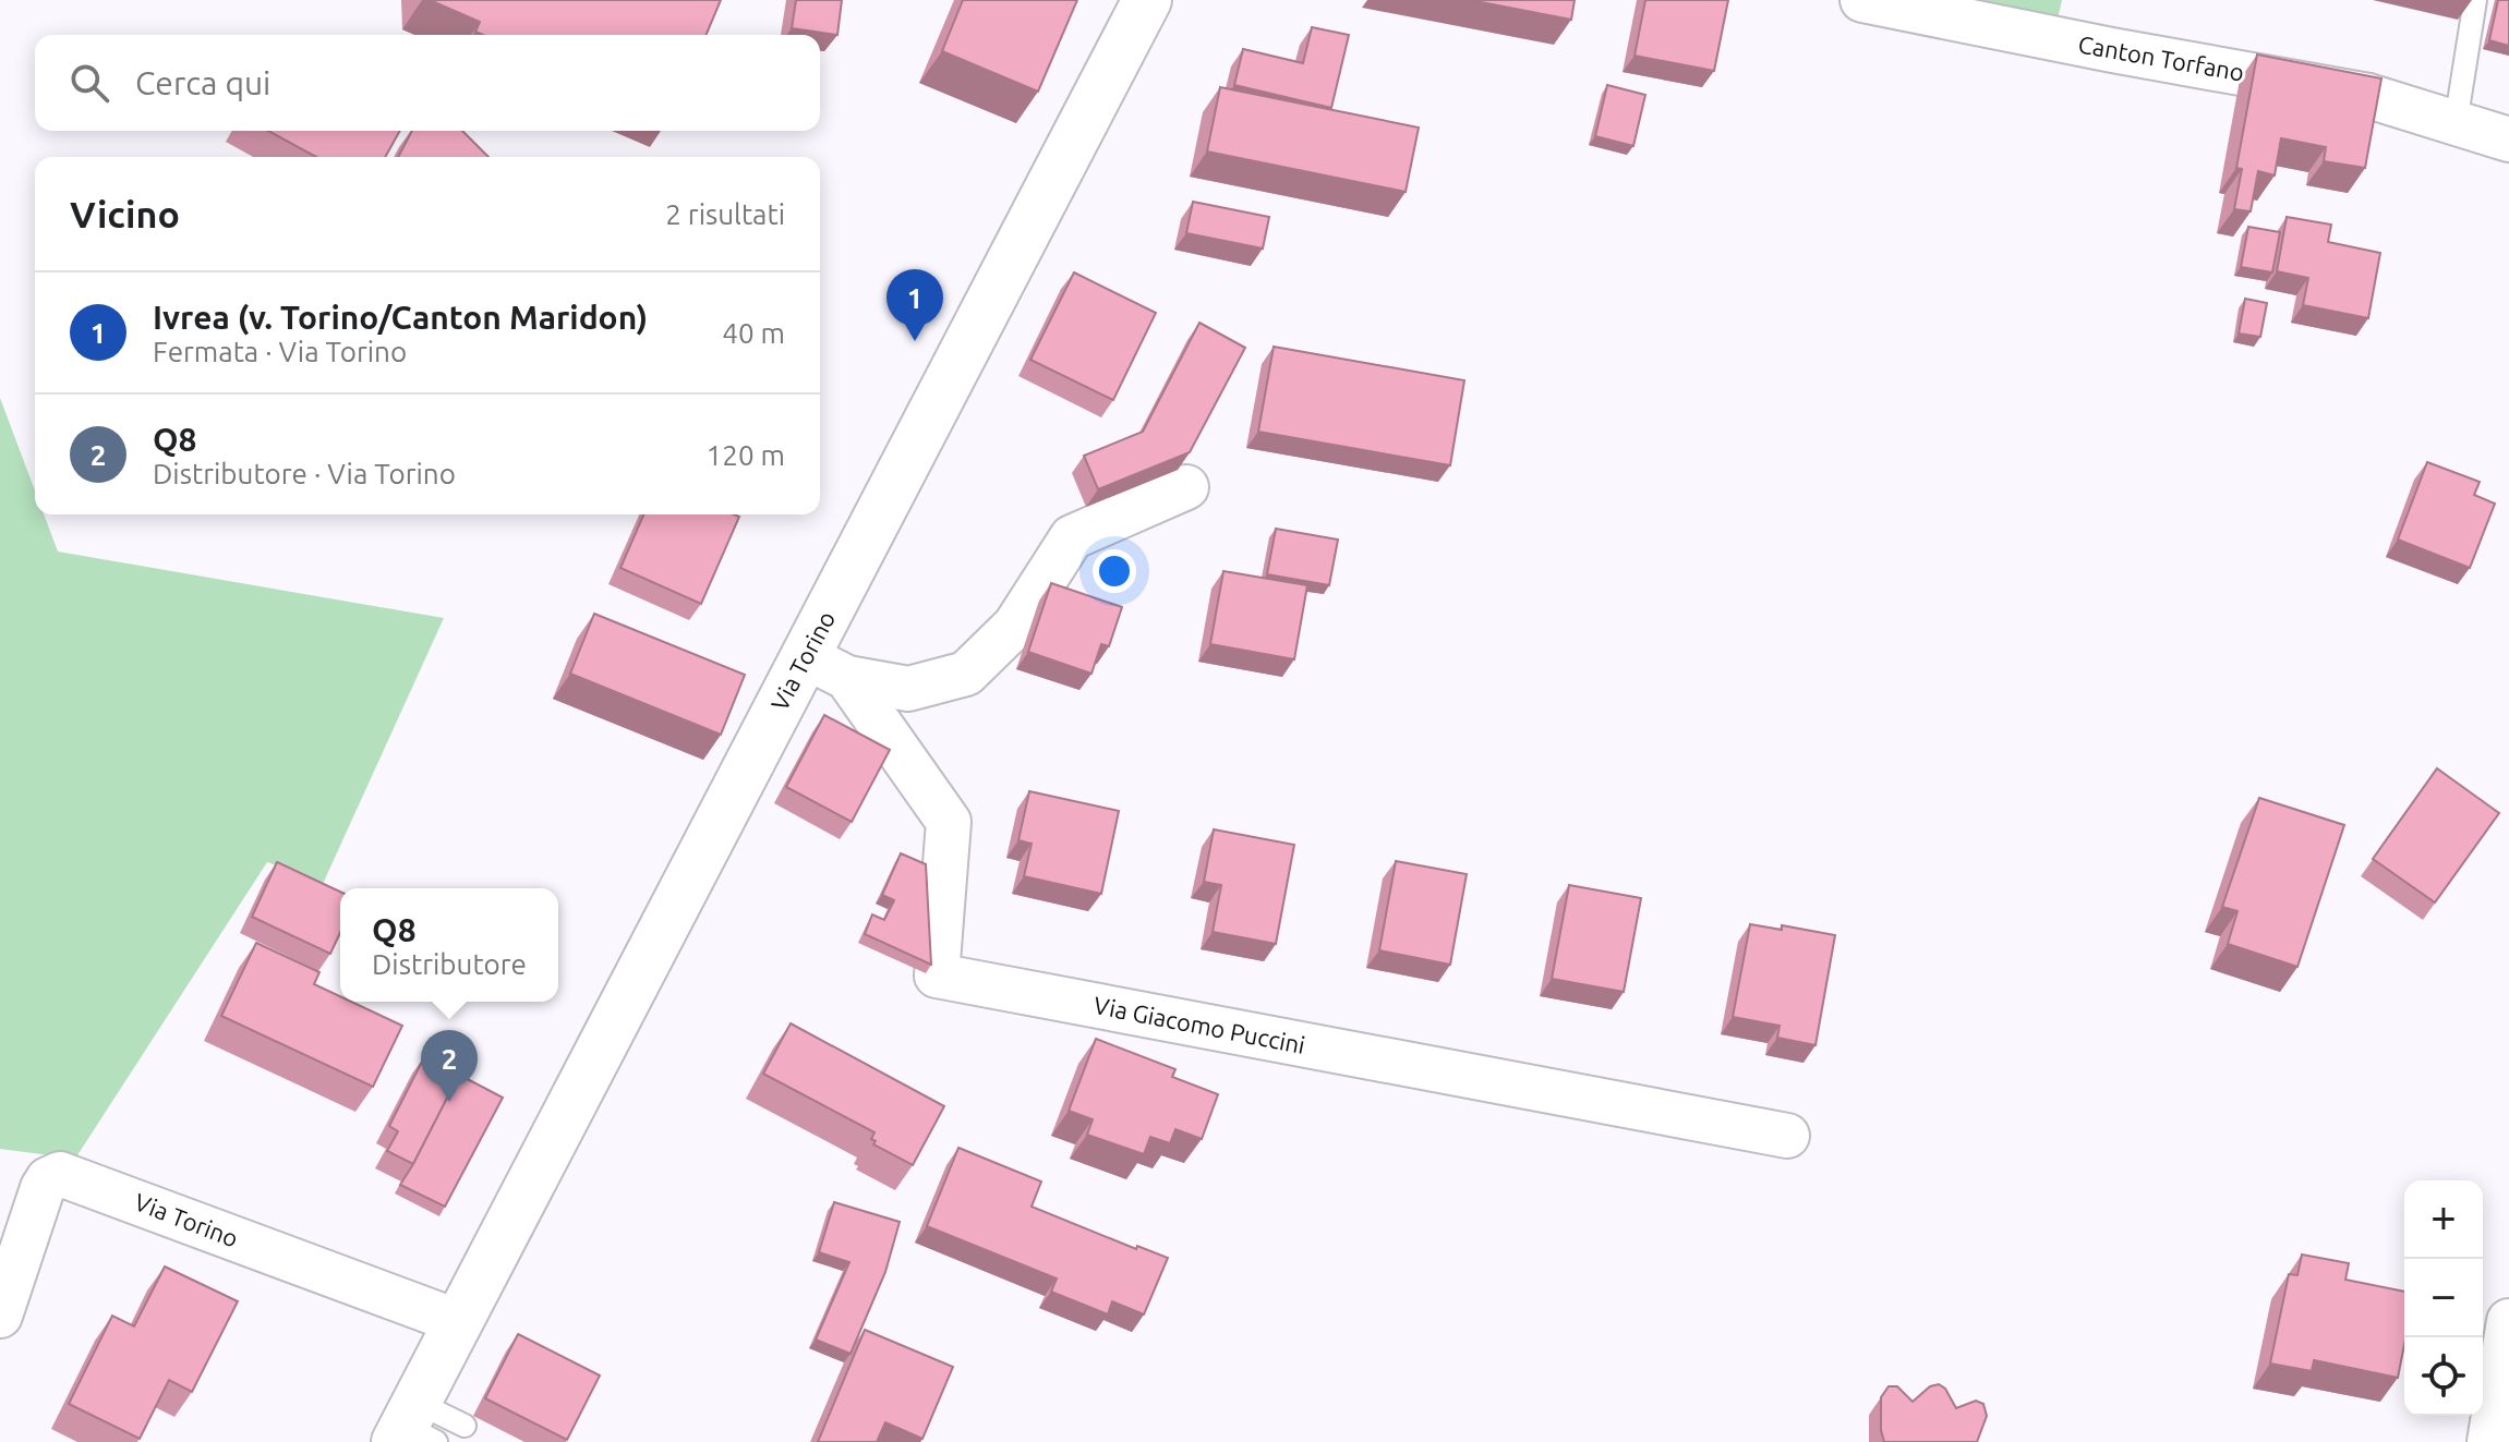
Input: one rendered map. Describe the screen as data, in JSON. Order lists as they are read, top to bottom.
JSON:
{
  "streets": {
    "street": ["Canton Torfano", "Via Torino", "Via Giacomo Puccini"]
  },
  "crossings": [
    ["Via Torino", "Via Giacomo Puccini"]
  ],
  "page": {
    "search": "Cerca qui",
    "heading": ["Vicino", "2 risultati"],
    "pins": ["1", "2"],
    "list": [
      {
        "mark": "1",
        "name": "Ivrea (v. Torino/Canton Maridon)",
        "note": "Fermata · Via Torino",
        "value": "40 m"
      },
      {
        "mark": "2",
        "name": "Q8",
        "note": "Distributore · Via Torino",
        "value": "120 m"
      }
    ],
    "popup": ["Q8", "Distributore"],
    "map_buttons": ["+", "−"]
  }
}
